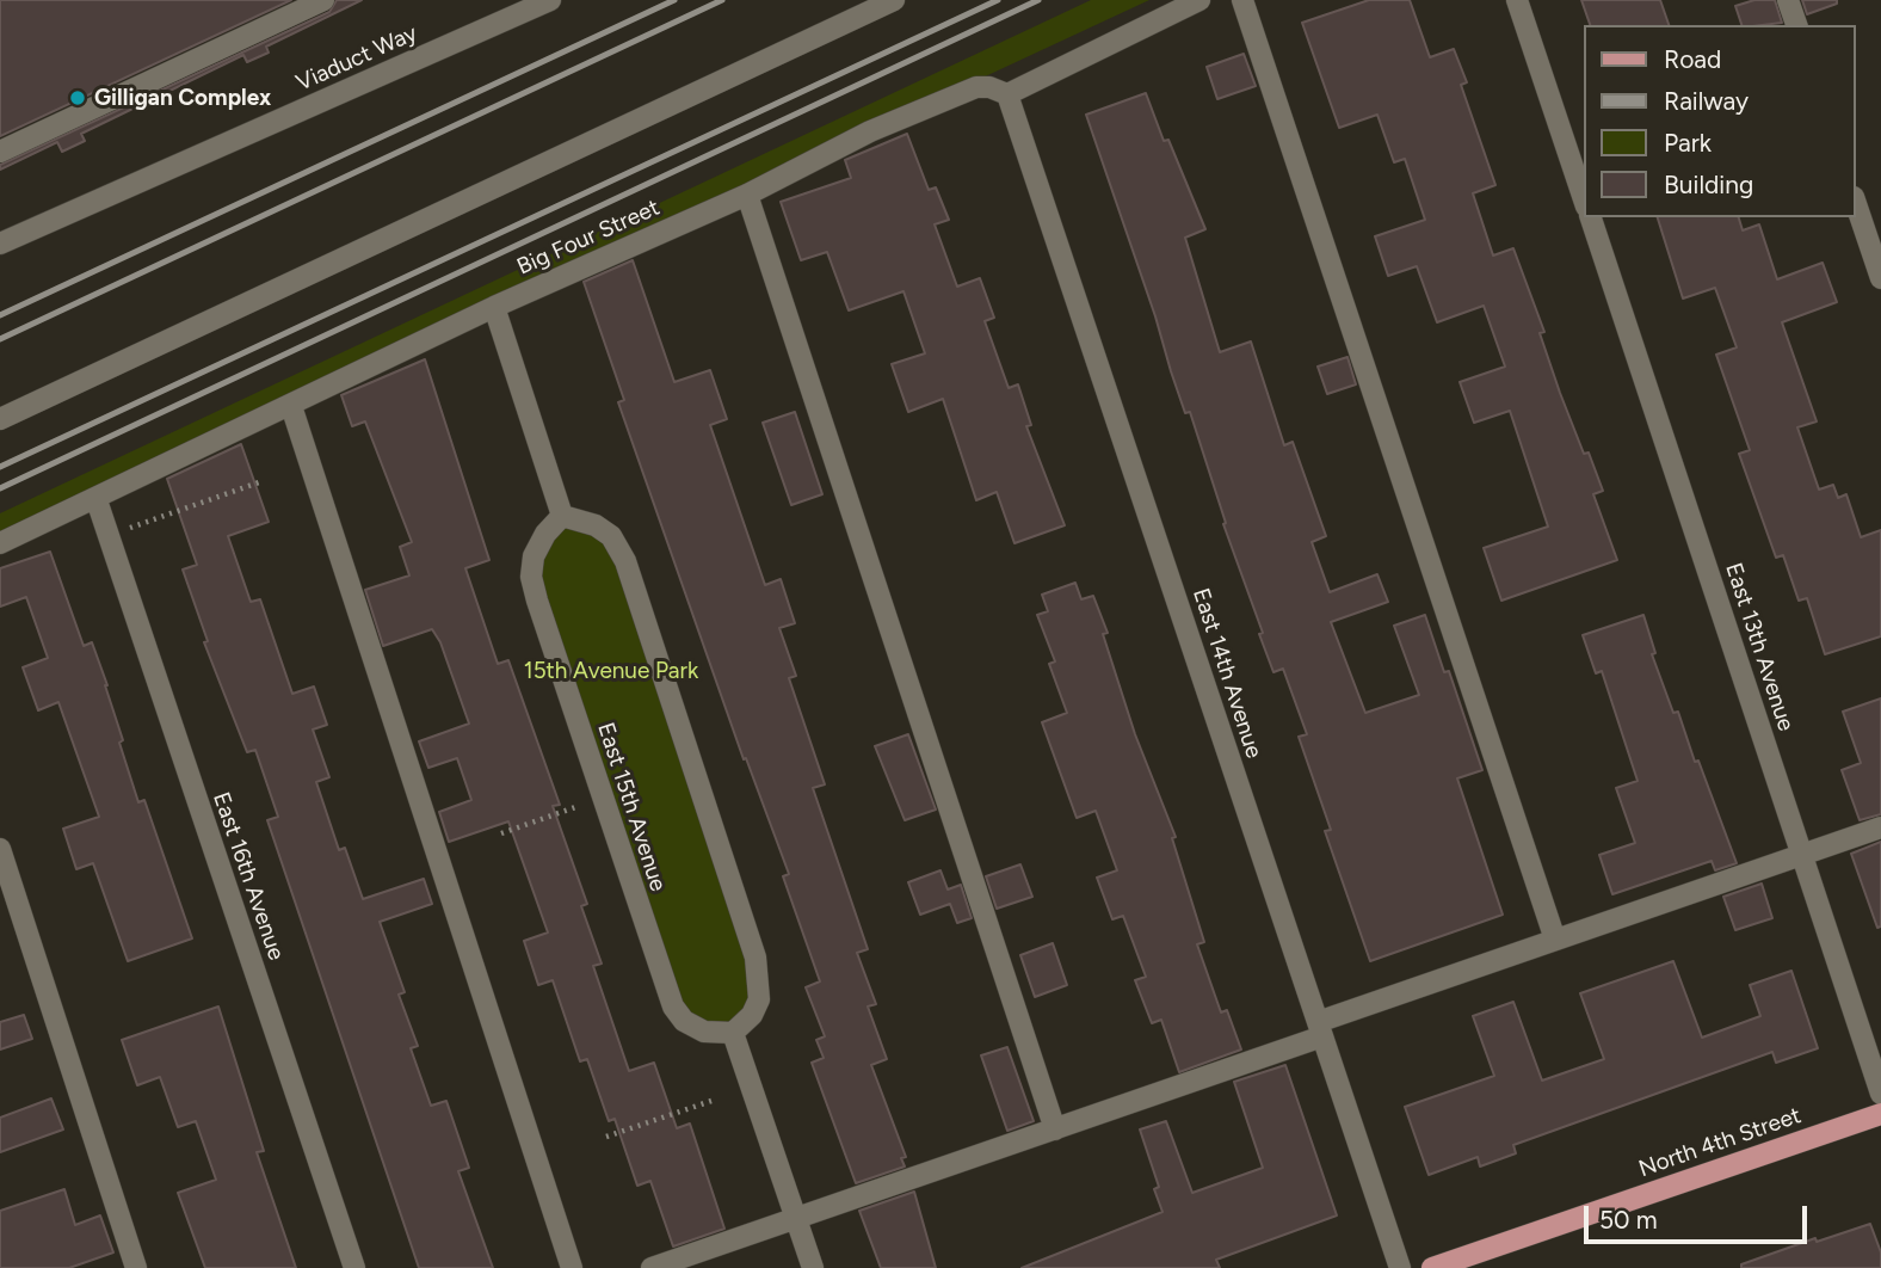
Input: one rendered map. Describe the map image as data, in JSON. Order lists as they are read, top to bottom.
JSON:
{
  "streets": {
    "main road": ["North 4th Street"],
    "street": [
      "Viaduct Way",
      "Big Four Street",
      "East 13th Avenue",
      "East 14th Avenue",
      "East 15th Avenue",
      "East 16th Avenue"
    ]
  },
  "crossings": [
    ["Big Four Street", "East 14th Avenue"],
    ["Big Four Street", "East 16th Avenue"]
  ],
  "parks": ["15th Avenue Park"],
  "places": ["Gilligan Complex"],
  "legend": [
    "Road",
    "Railway",
    "Park",
    "Building"
  ],
  "scale_bar": "50 m"
}
